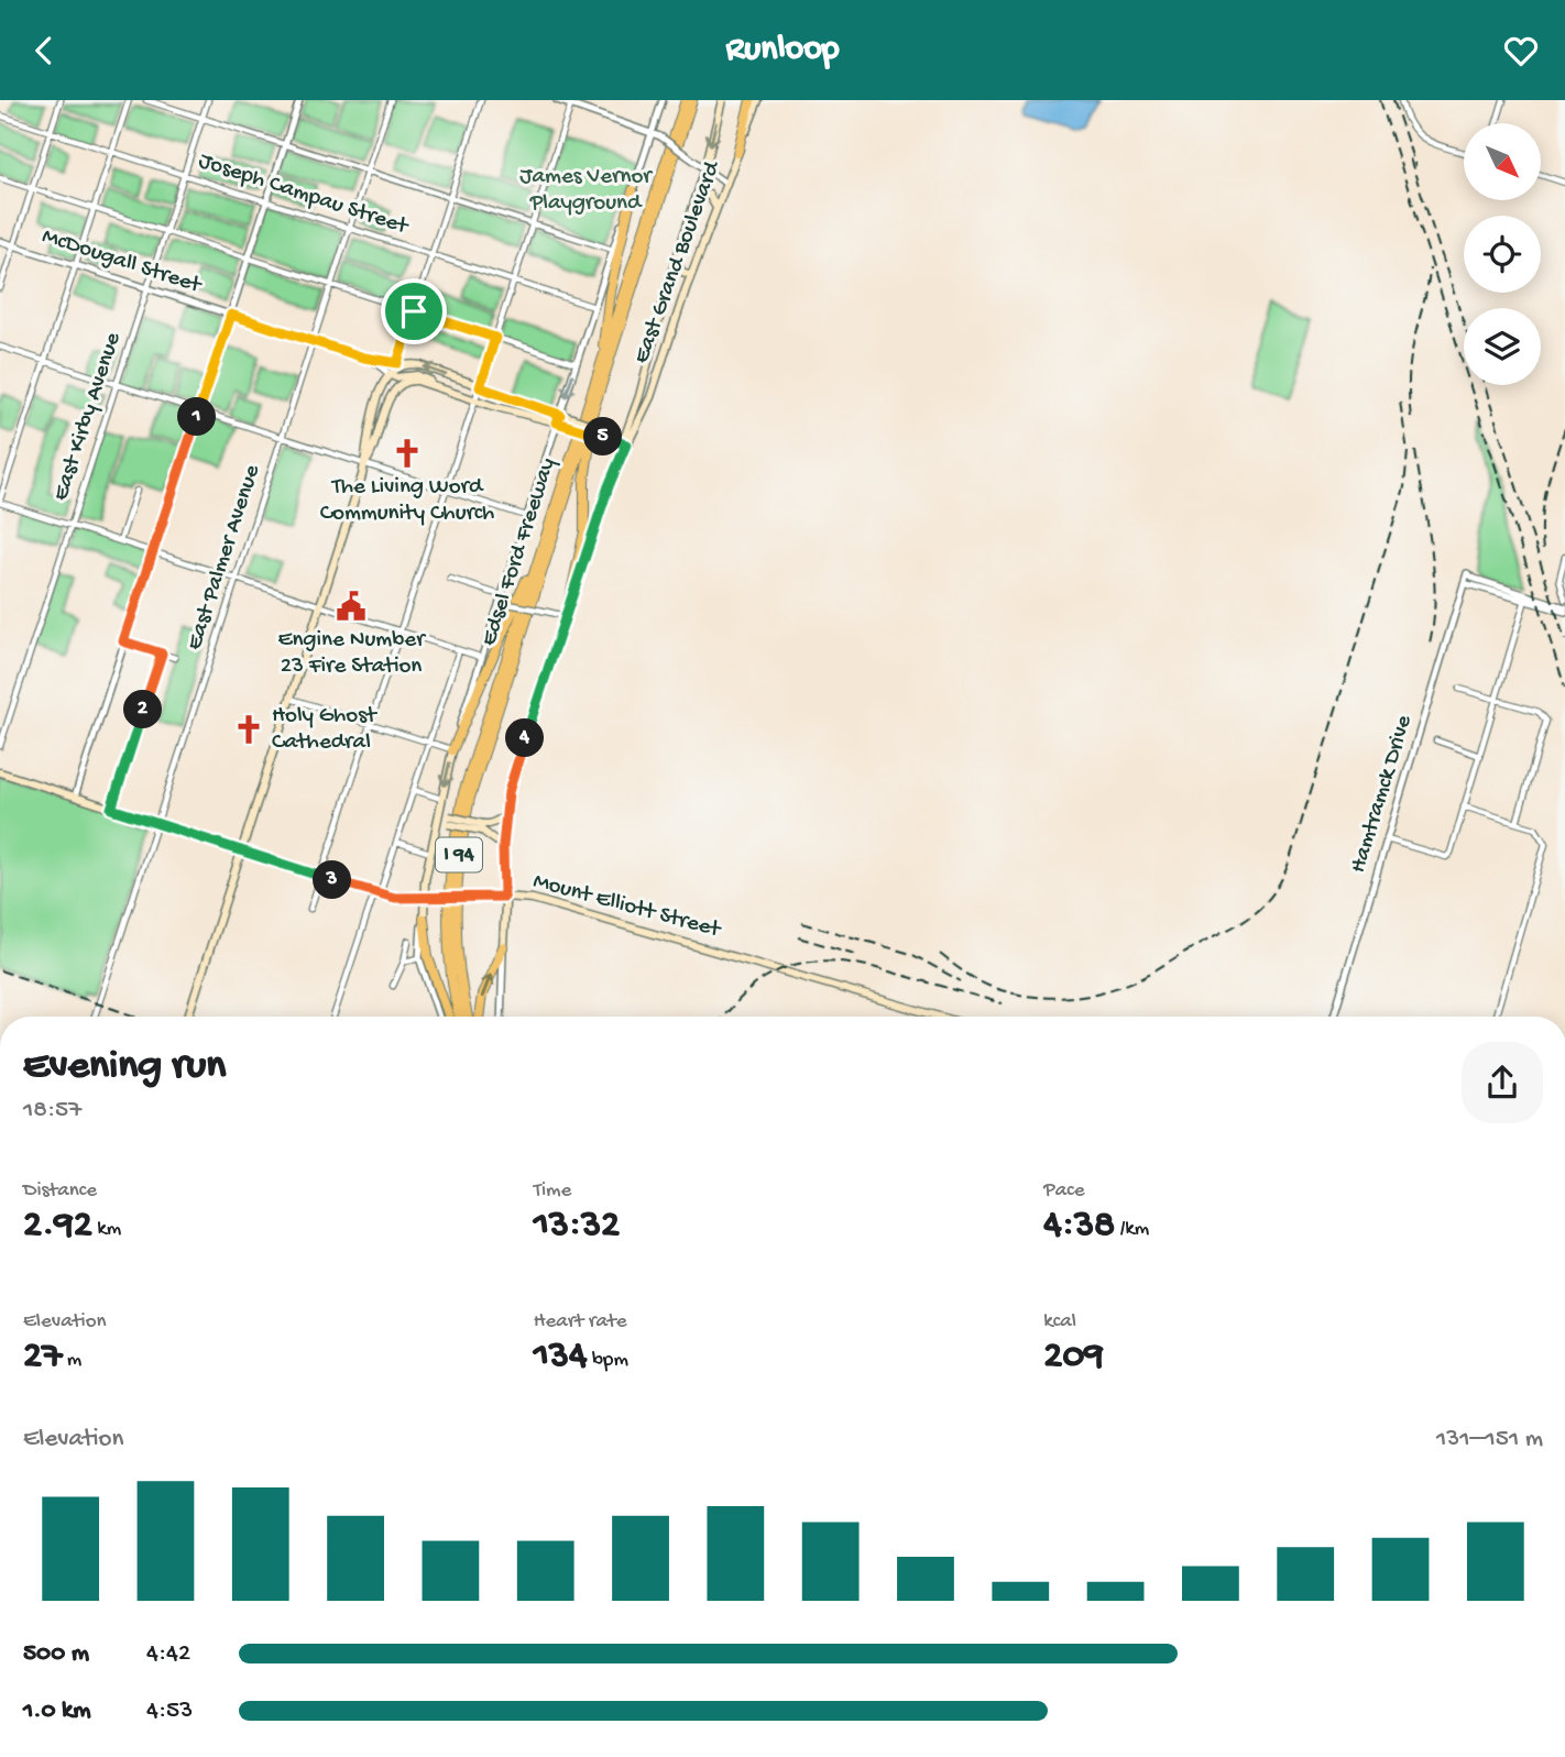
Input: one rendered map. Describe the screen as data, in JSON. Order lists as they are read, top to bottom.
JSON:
{
  "streets": {
    "highway": ["Edsel Ford Freeway", "I 94"],
    "main road": ["East Grand Boulevard", "Mount Elliott Street"],
    "street": [
      "Joseph Campau Street",
      "McDougall Street",
      "East Kirby Avenue",
      "East Palmer Avenue",
      "Hamtramck Drive"
    ]
  },
  "crossings": [
    ["Joseph Campau Street", "East Kirby Avenue"],
    ["Joseph Campau Street", "East Palmer Avenue"],
    ["McDougall Street", "East Kirby Avenue"],
    ["McDougall Street", "East Palmer Avenue"],
    ["East Palmer Avenue", "Mount Elliott Street"]
  ],
  "parks": ["James Vernor Playground"],
  "places": {
    "church": ["The Living Word Community Church", "Holy Ghost Cathedral"],
    "public building": ["Engine Number 23 Fire Station"]
  },
  "north": "bottom right",
  "page": {
    "header": "Runloop",
    "pins": [
      "1",
      "5",
      "2",
      "4",
      "3"
    ],
    "heading": ["Evening run", "18:57"],
    "stats": [
      ["Distance", "2.92 km"],
      ["Time", "13:32"],
      ["Pace", "4:38 /km"],
      ["Elevation", "27 m"],
      ["Heart rate", "134 bpm"],
      ["kcal", "209"]
    ],
    "chart": ["Elevation", "131–151 m"],
    "list": [
      {
        "name": "500 m",
        "note": "4:42"
      },
      {
        "name": "1.0 km",
        "note": "4:53"
      }
    ]
  }
}
